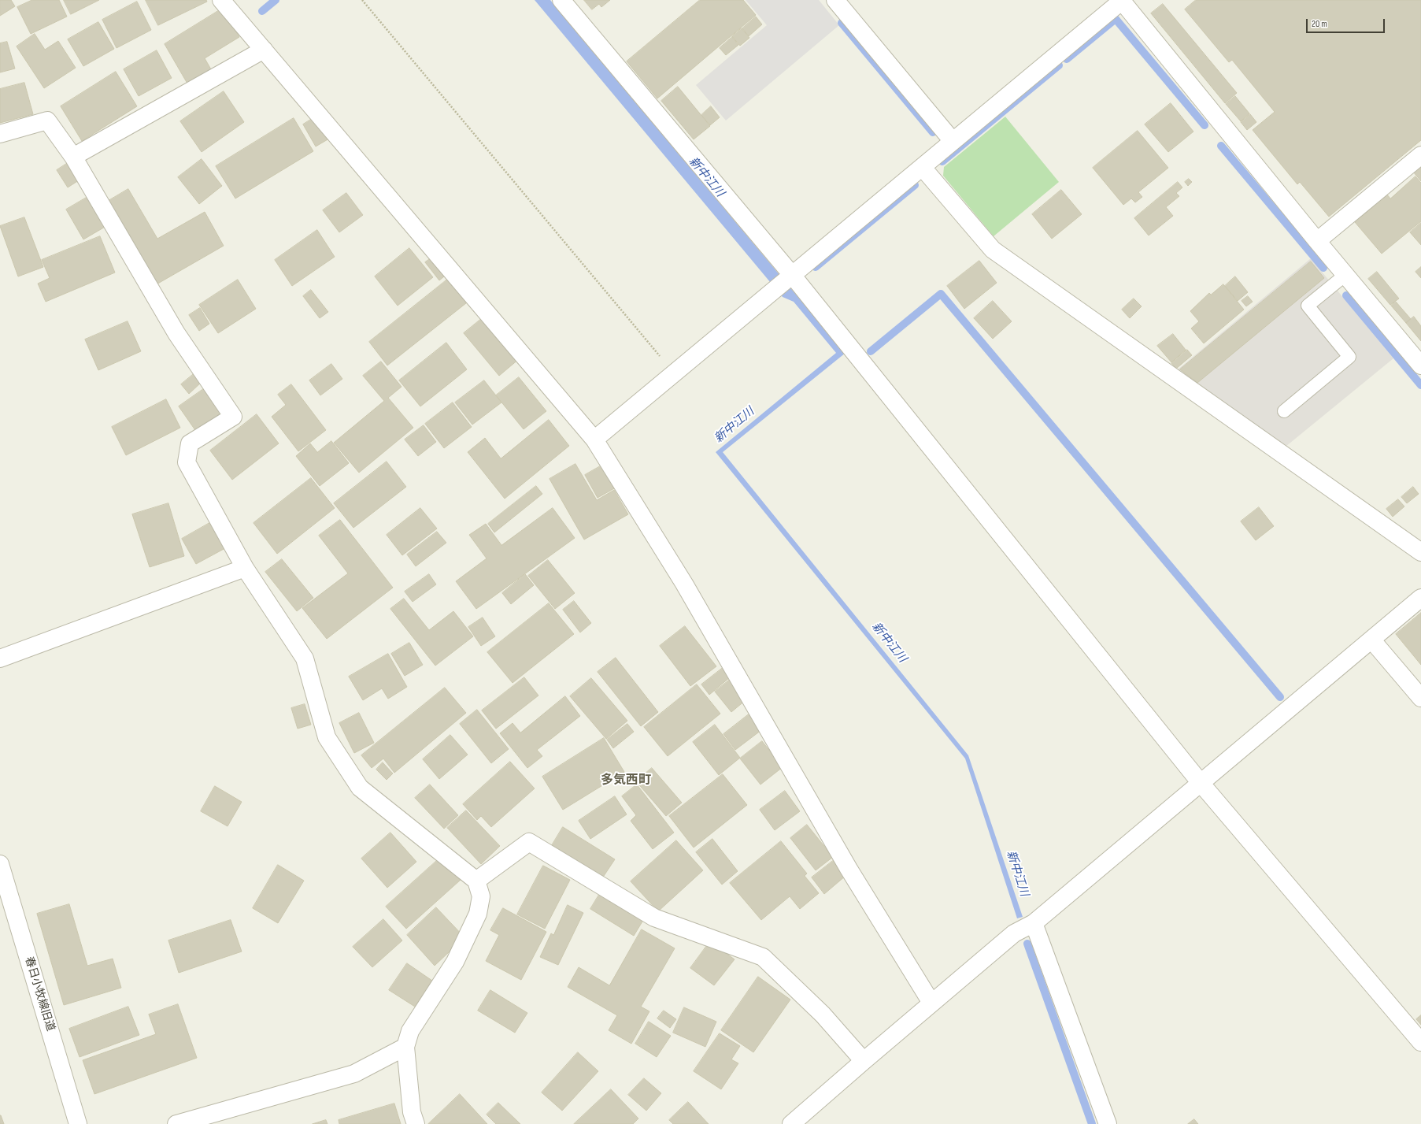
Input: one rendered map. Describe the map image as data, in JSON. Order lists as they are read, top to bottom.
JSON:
{
  "streets": {
    "street": ["春日小牧線旧道"]
  },
  "districts": ["多気西町"],
  "water": ["新中江川"],
  "scale_bar": "20 m"
}
